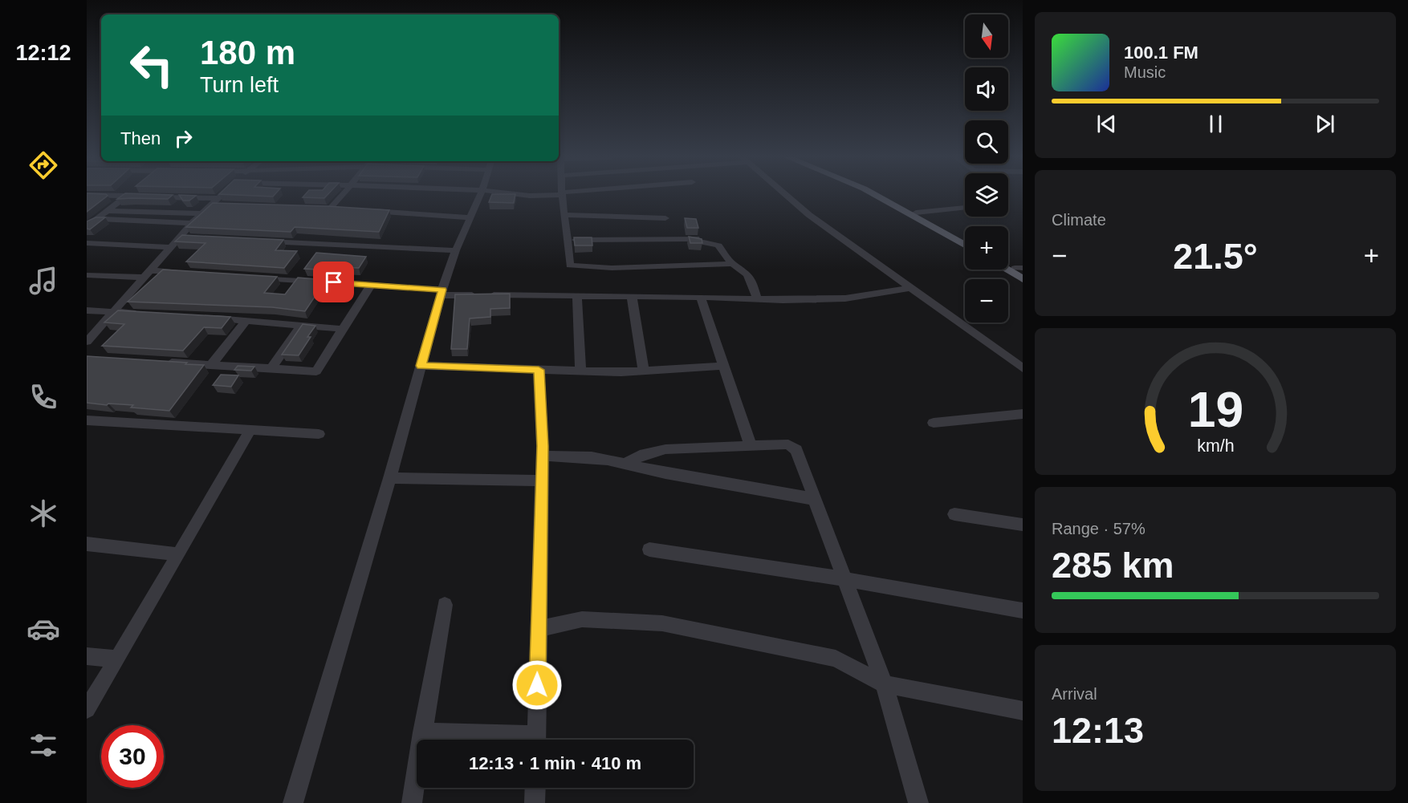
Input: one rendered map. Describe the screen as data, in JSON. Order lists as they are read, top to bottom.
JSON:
{
  "north": "bottom",
  "page": {
    "tabs": "12:12",
    "map_buttons": ["+", "−"],
    "turn": ["180 m", "Turn left"],
    "song": ["100.1 FM", "Music"],
    "then": "Then",
    "tile": [
      "Climate",
      ["Range · 57%", "285 km"],
      ["Arrival", "12:13"]
    ],
    "heat": ["−", "21.5°", "+"],
    "limit": "30",
    "trip": "12:13 · 1 min · 410 m",
    "gauge": ["19", "km/h"]
  }
}
